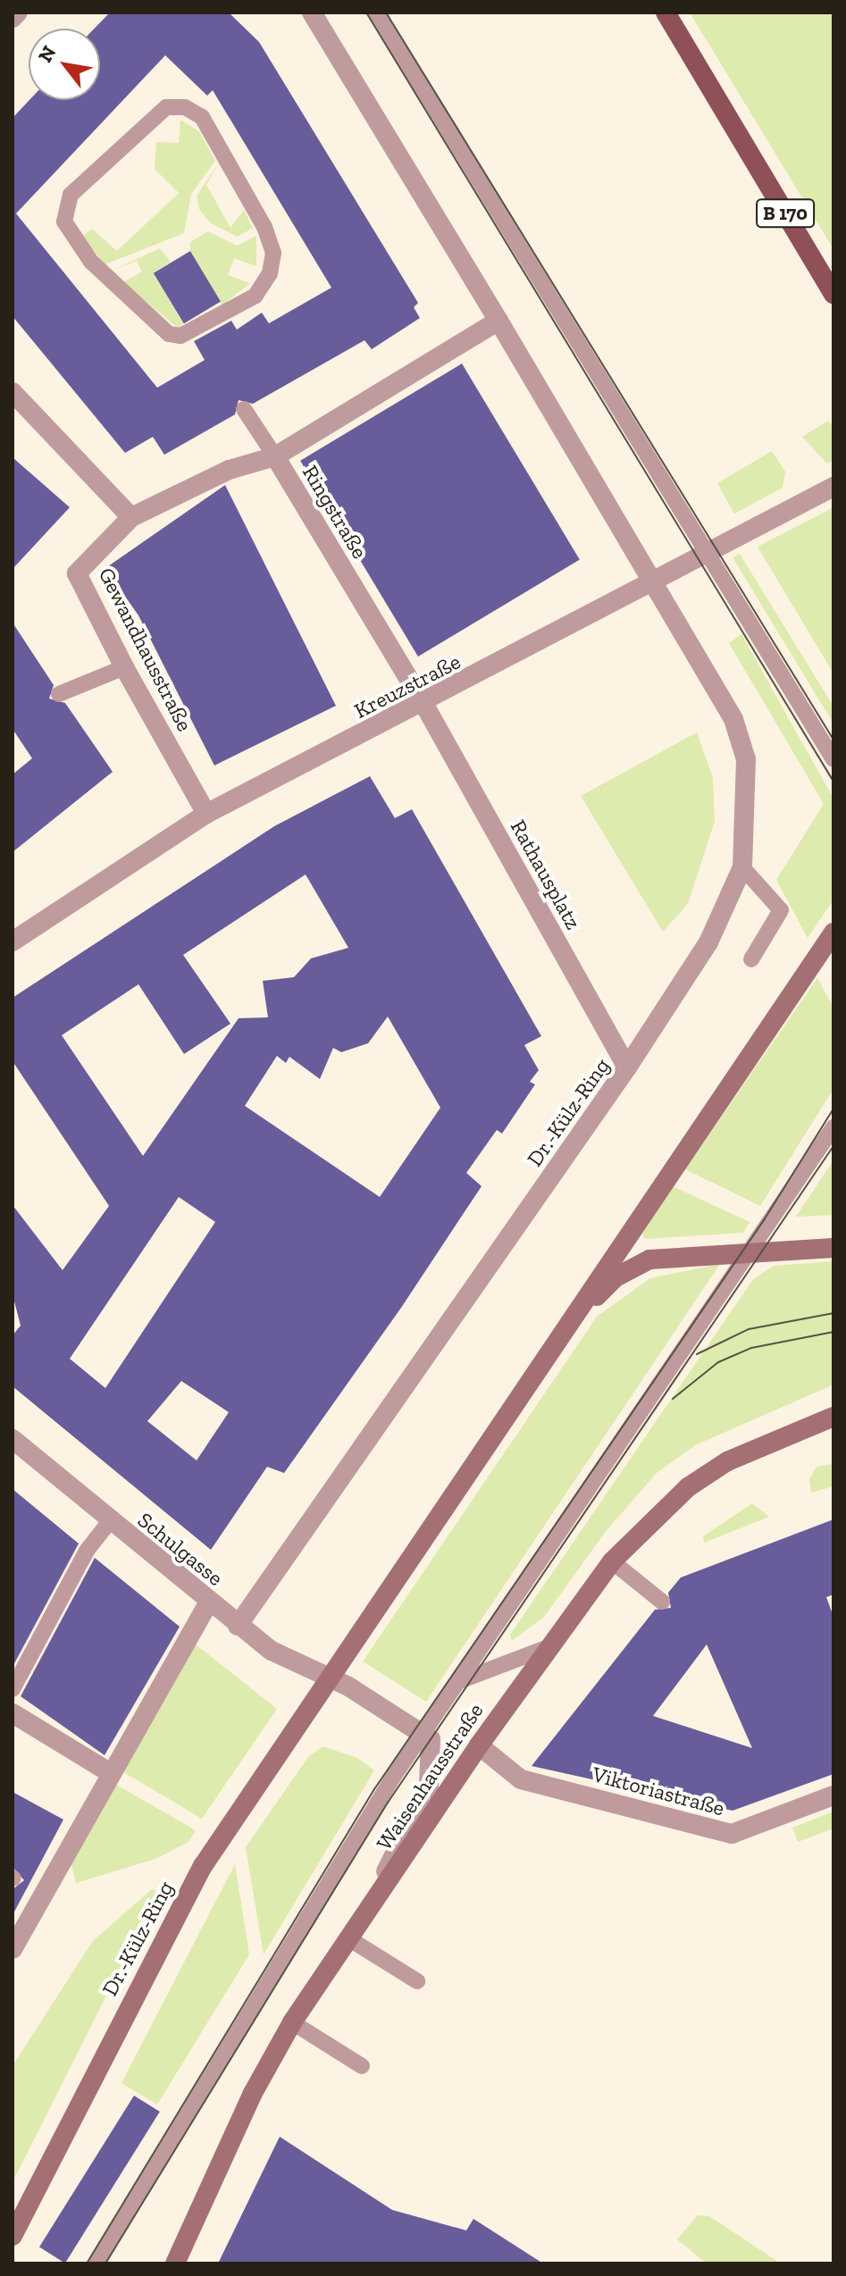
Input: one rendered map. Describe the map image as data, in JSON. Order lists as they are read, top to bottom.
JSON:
{
  "streets": {
    "main road": ["B 170", "Dr.-Külz-Ring", "Waisenhausstraße"],
    "street": [
      "Ringstraße",
      "Gewandhausstraße",
      "Kreuzstraße",
      "Rathausplatz",
      "Schulgasse",
      "Viktoriastraße"
    ]
  },
  "crossings": [
    ["Ringstraße", "Gewandhausstraße"],
    ["Ringstraße", "Kreuzstraße"],
    ["Ringstraße", "Rathausplatz"],
    ["Gewandhausstraße", "Kreuzstraße"],
    ["Kreuzstraße", "Rathausplatz"],
    ["Kreuzstraße", "Dr.-Külz-Ring"],
    ["Rathausplatz", "Dr.-Külz-Ring"],
    ["Dr.-Külz-Ring", "Schulgasse"],
    ["Waisenhausstraße", "Viktoriastraße"]
  ],
  "north": "top left"
}
